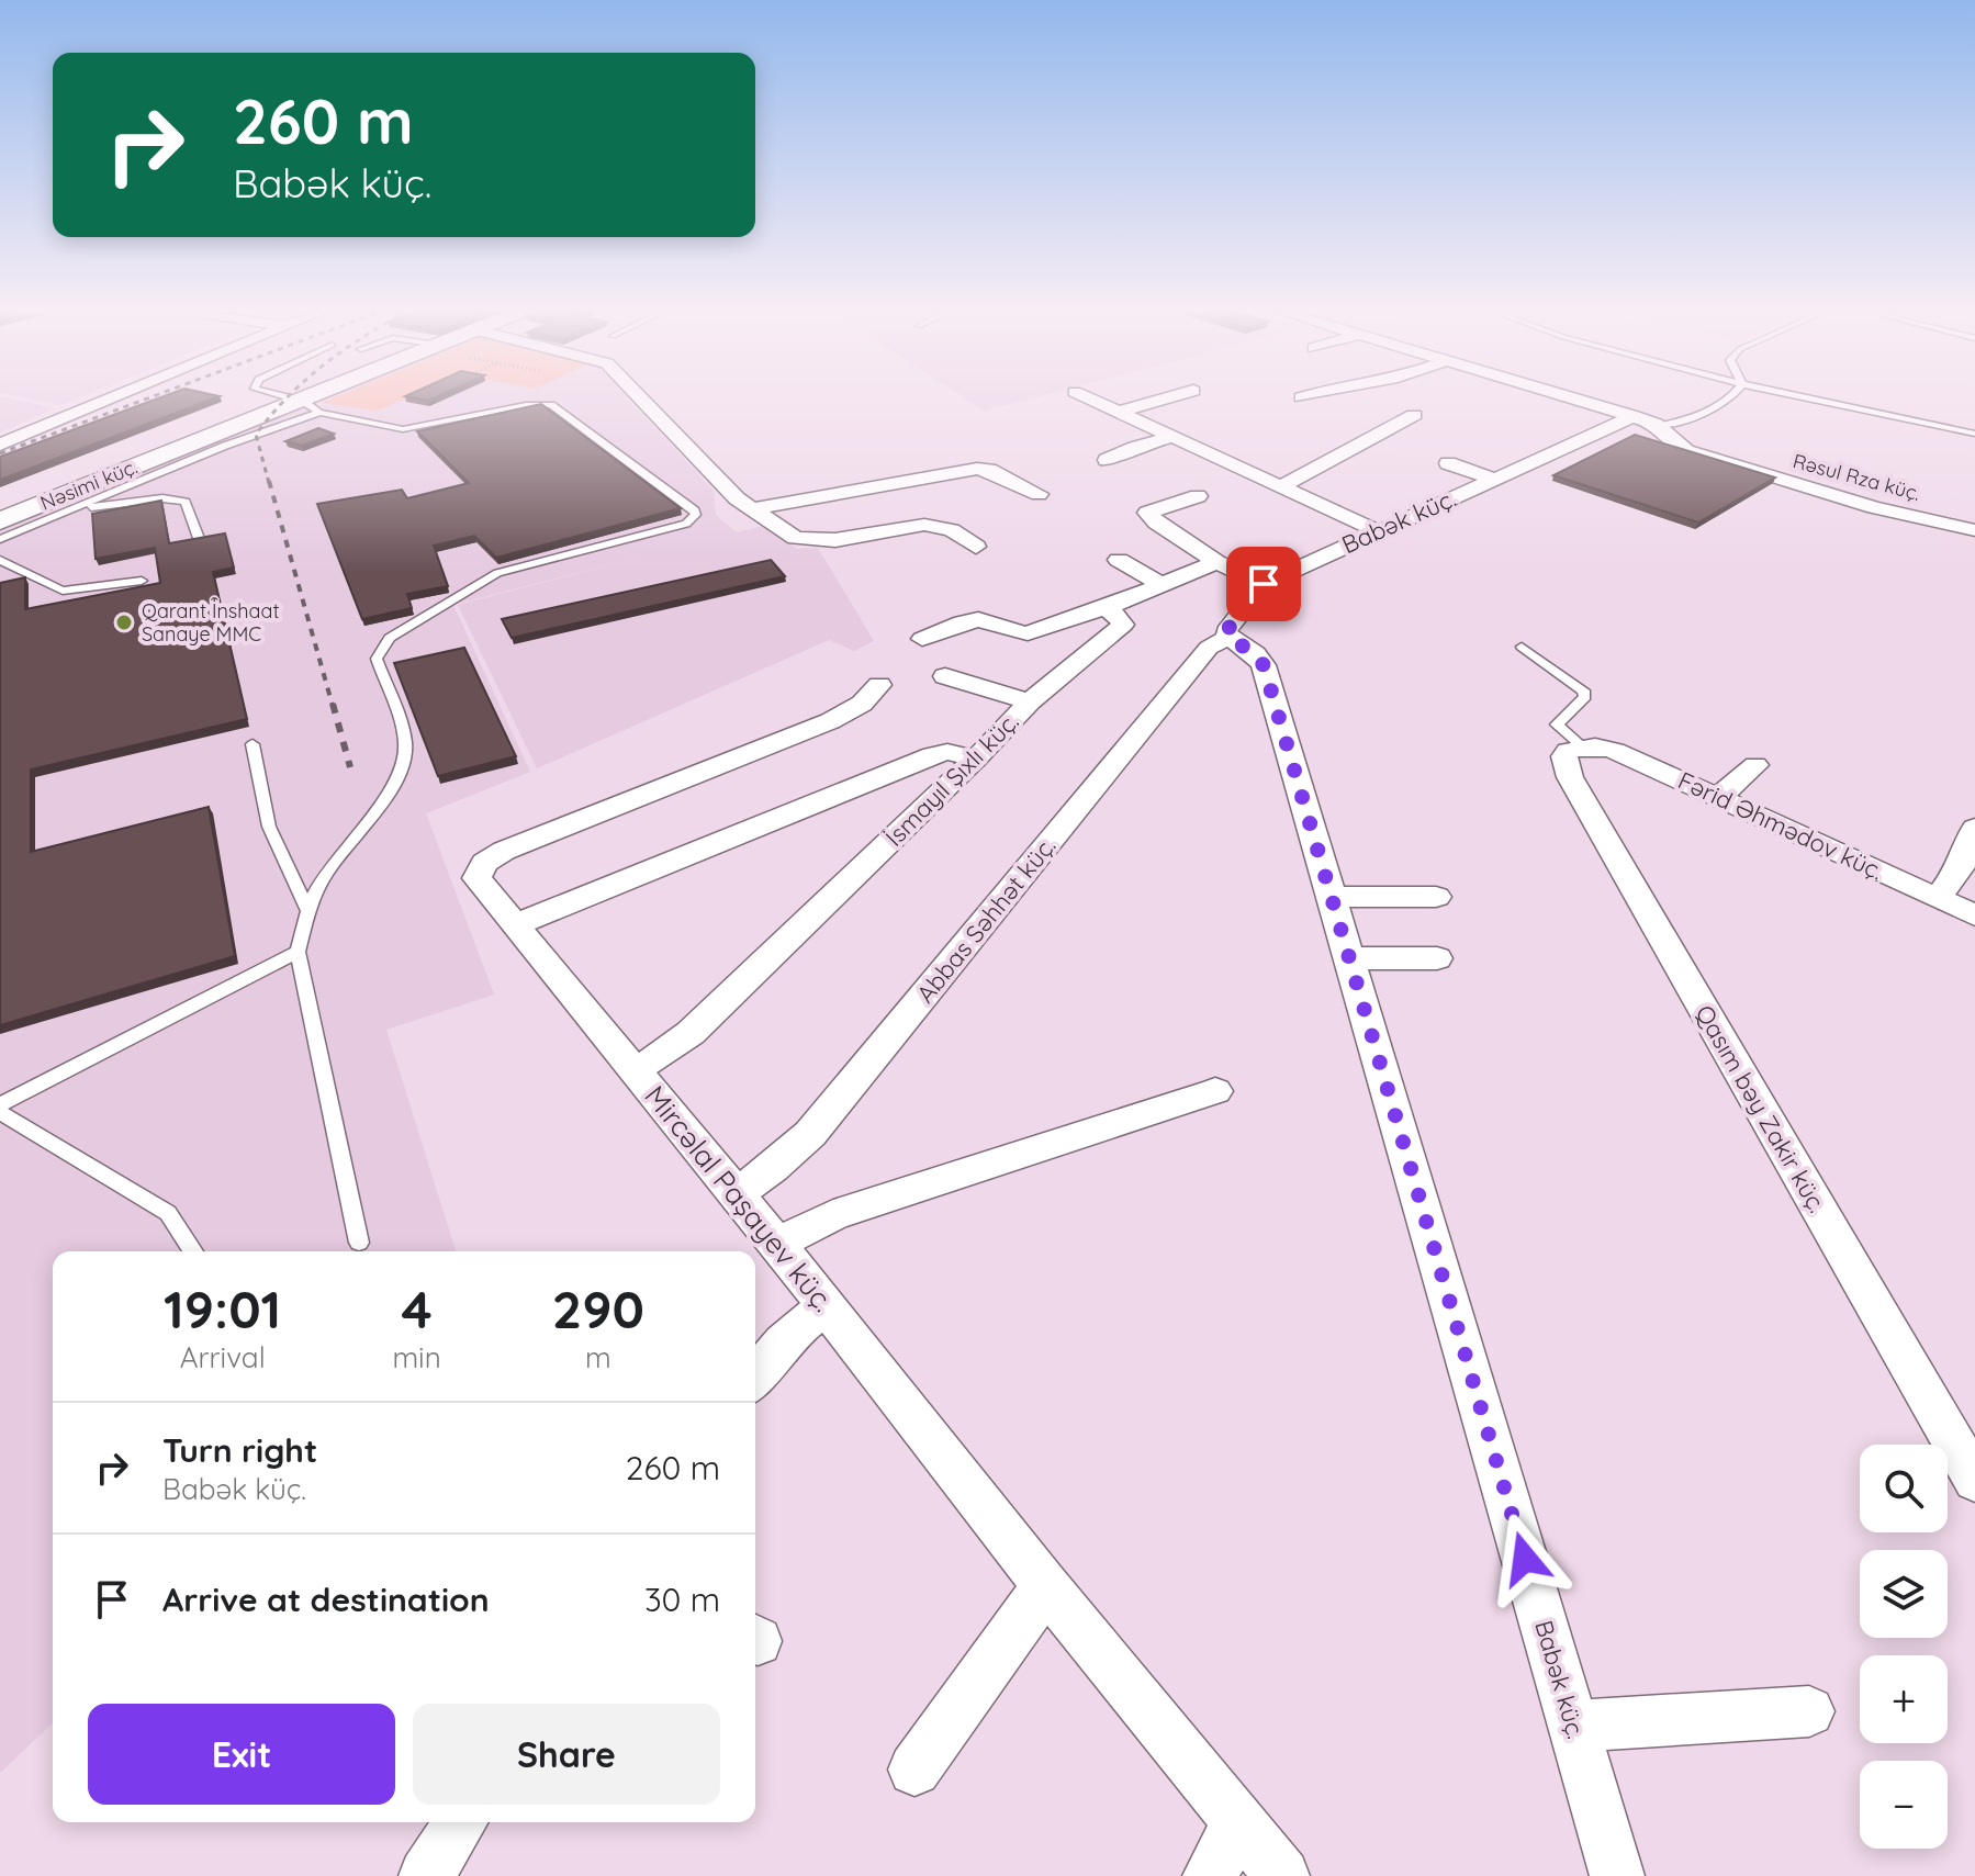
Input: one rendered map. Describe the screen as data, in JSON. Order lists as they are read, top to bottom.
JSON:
{
  "streets": {
    "street": [
      "Rəsul Rza küç.",
      "Nəsimi küç.",
      "Babək küç.",
      "İsmayıl Şıxlı küç.",
      "Fərid Əhmədov küç.",
      "Abbas Səhhət küç.",
      "Qasım bəy Zakir küç.",
      "Mircəlal Paşayev küç."
    ]
  },
  "crossings": [
    ["Rəsul Rza küç.", "Babək küç."],
    ["Babək küç.", "Abbas Səhhət küç."],
    ["İsmayıl Şıxlı küç.", "Mircəlal Paşayev küç."],
    ["Fərid Əhmədov küç.", "Qasım bəy Zakir küç."],
    ["Abbas Səhhət küç.", "Mircəlal Paşayev küç."]
  ],
  "places": ["Qarant İnshaat Sanaye MMC"],
  "page": {
    "turn": ["260 m", "Babək küç."],
    "eta": [
      "19:01",
      "Arrival",
      "4",
      "min",
      "290",
      "m"
    ],
    "list": [
      {
        "name": "Turn right",
        "note": "Babək küç.",
        "value": "260 m"
      },
      {
        "name": "Arrive at destination",
        "value": "30 m"
      }
    ],
    "map_buttons": ["+", "−"],
    "buttons": ["Exit", "Share"]
  }
}
